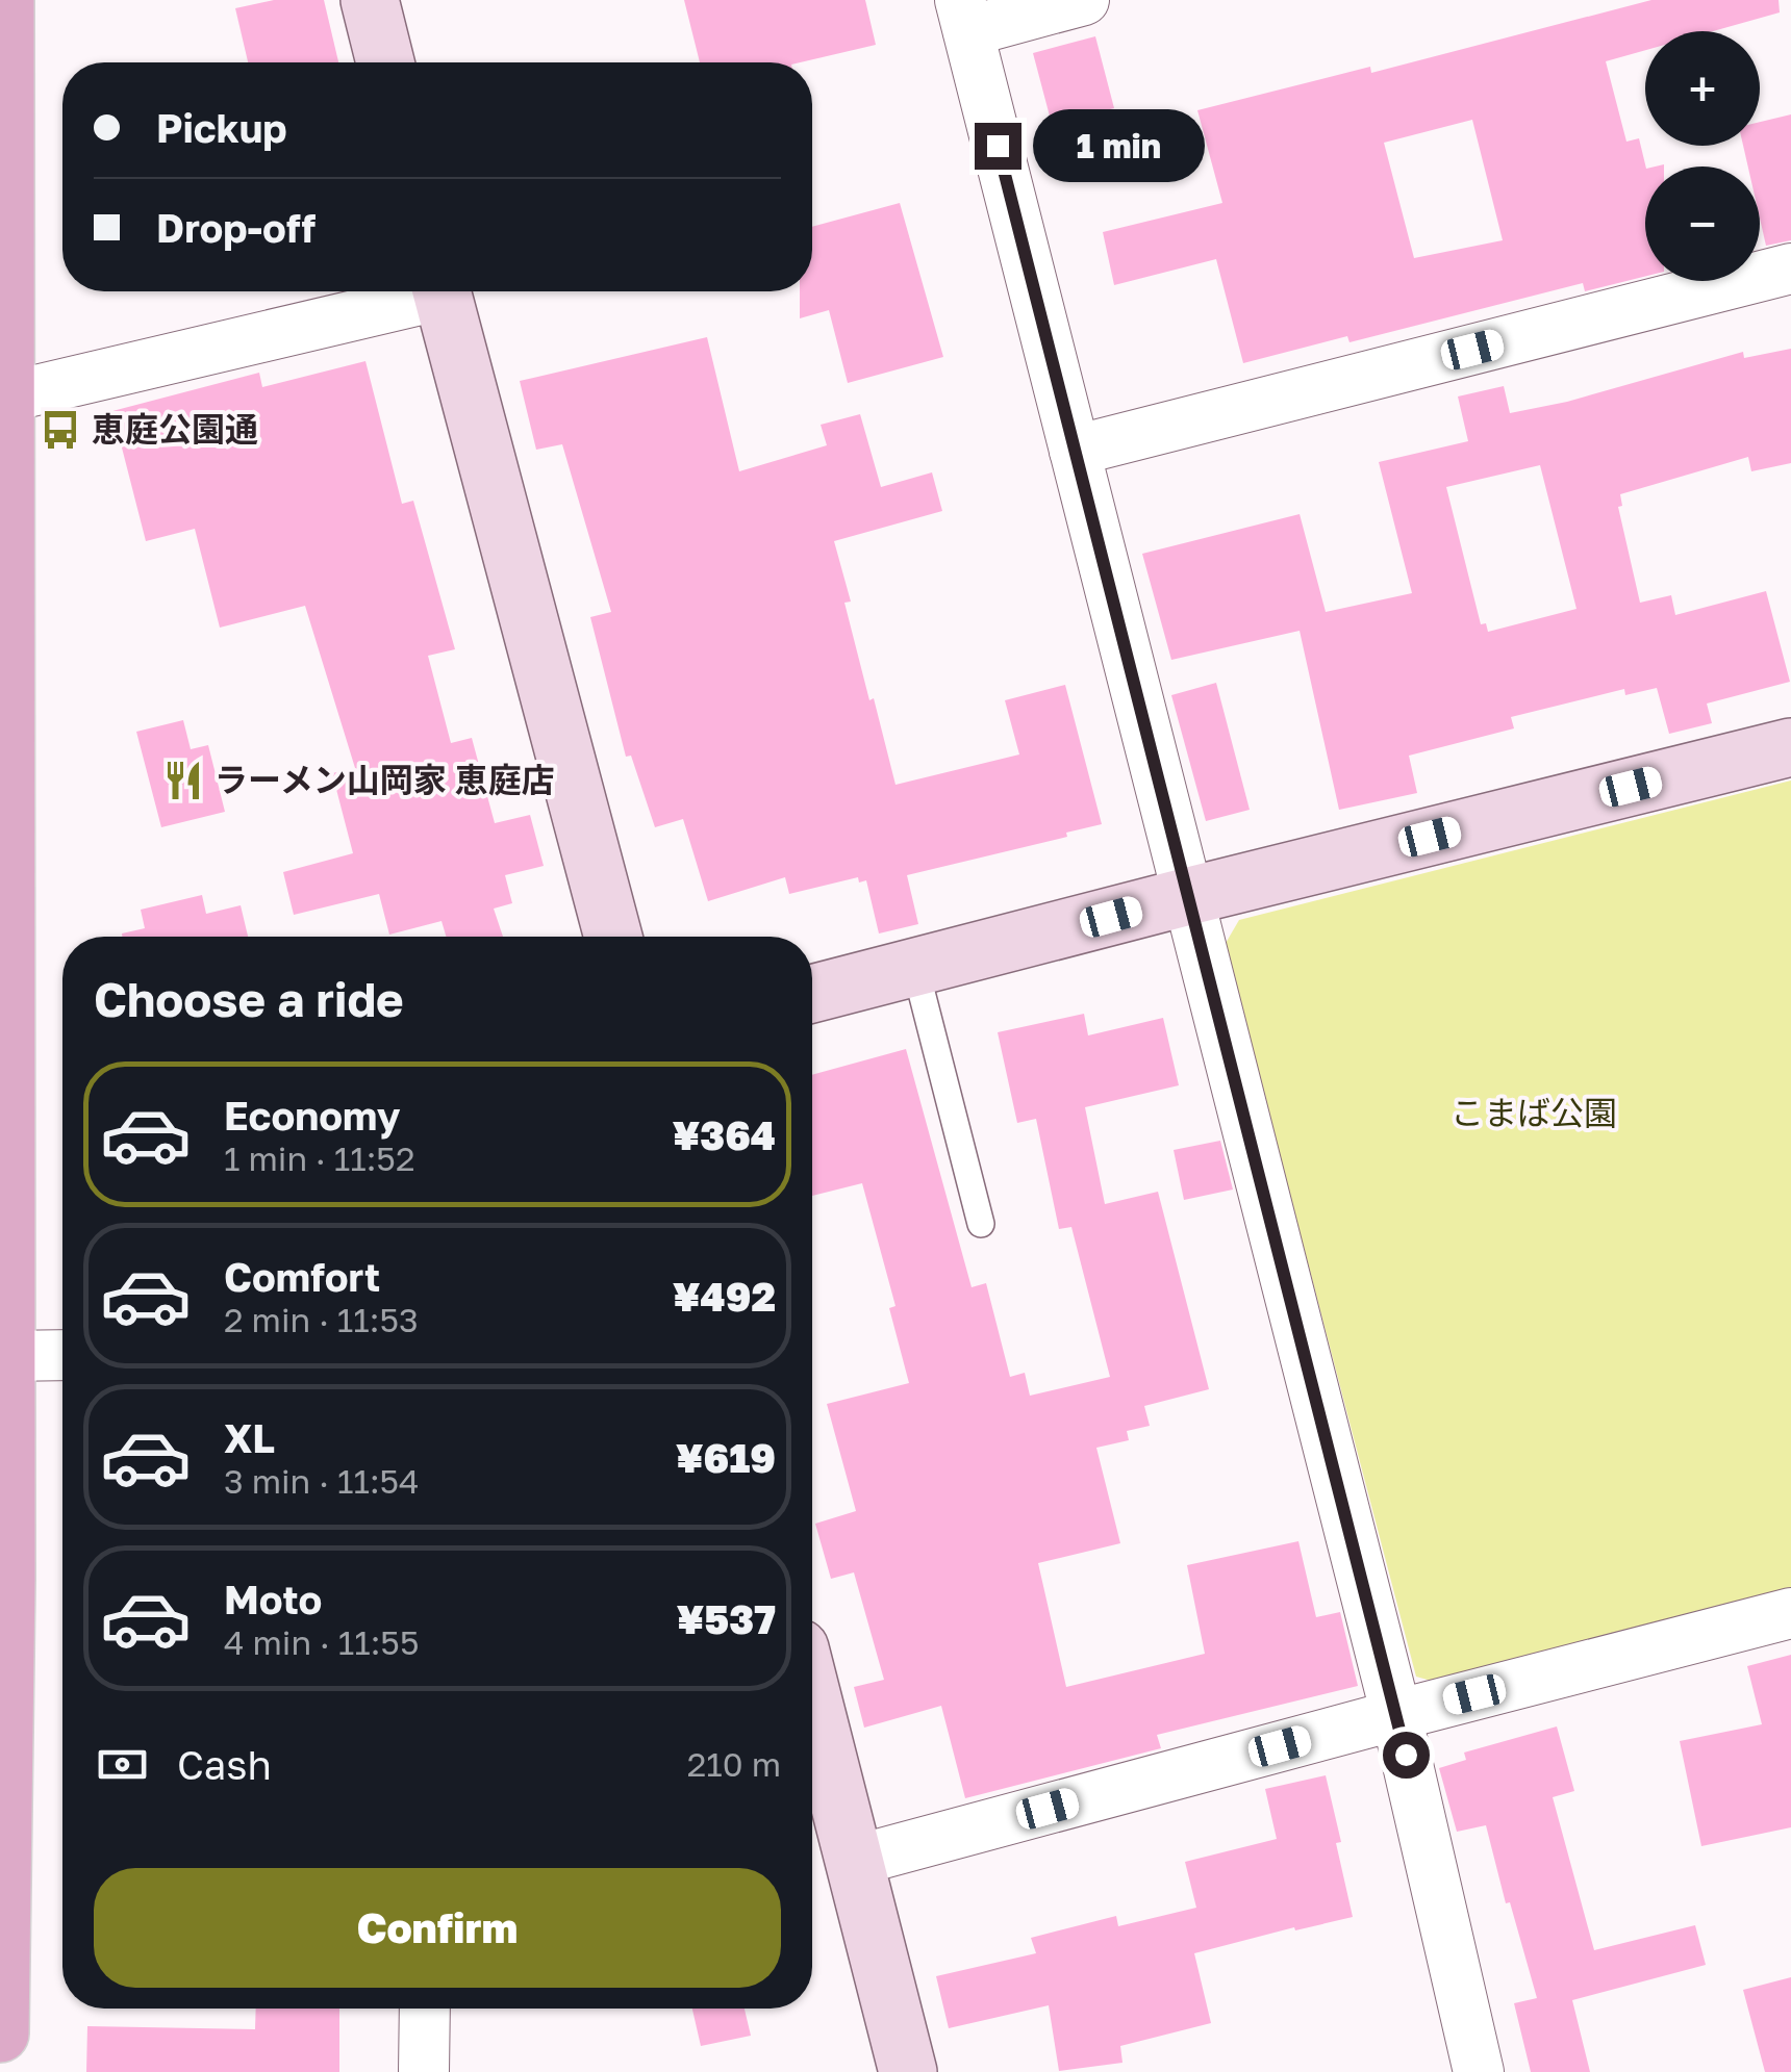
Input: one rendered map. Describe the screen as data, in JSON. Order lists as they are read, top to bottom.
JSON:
{
  "parks": ["こまば公園"],
  "places": {
    "bus stop": ["恵庭公園通"],
    "restaurant": ["ラーメン山岡家 恵庭店"]
  },
  "page": {
    "map_buttons": ["+", "−"],
    "banner": ["Pickup", "Drop-off"],
    "bubble": "1 min",
    "heading": "Choose a ride",
    "list": [
      {
        "name": "Economy",
        "note": "1 min · 11:52",
        "value": "¥364"
      },
      {
        "name": "Comfort",
        "note": "2 min · 11:53",
        "value": "¥492"
      },
      {
        "name": "XL",
        "note": "3 min · 11:54",
        "value": "¥619"
      },
      {
        "name": "Moto",
        "note": "4 min · 11:55",
        "value": "¥537"
      }
    ],
    "pay": ["Cash", "210 m"],
    "buttons": "Confirm"
  }
}
